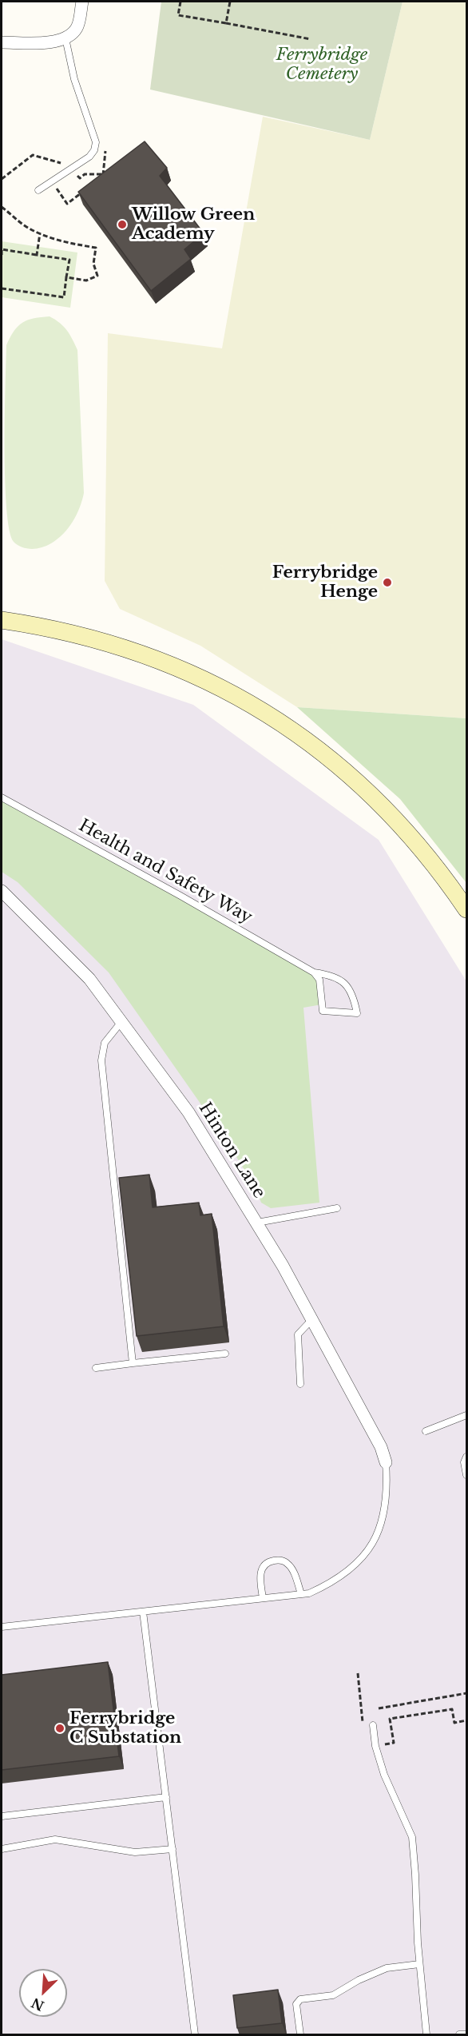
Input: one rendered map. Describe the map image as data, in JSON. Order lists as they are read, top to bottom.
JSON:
{
  "streets": {
    "street": ["Hinton Lane"],
    "lane": ["Health and Safety Way"]
  },
  "parks": ["Ferrybridge Cemetery"],
  "places": ["Willow Green Academy", "Ferrybridge Henge", "Ferrybridge C Substation"],
  "north": "bottom left"
}
